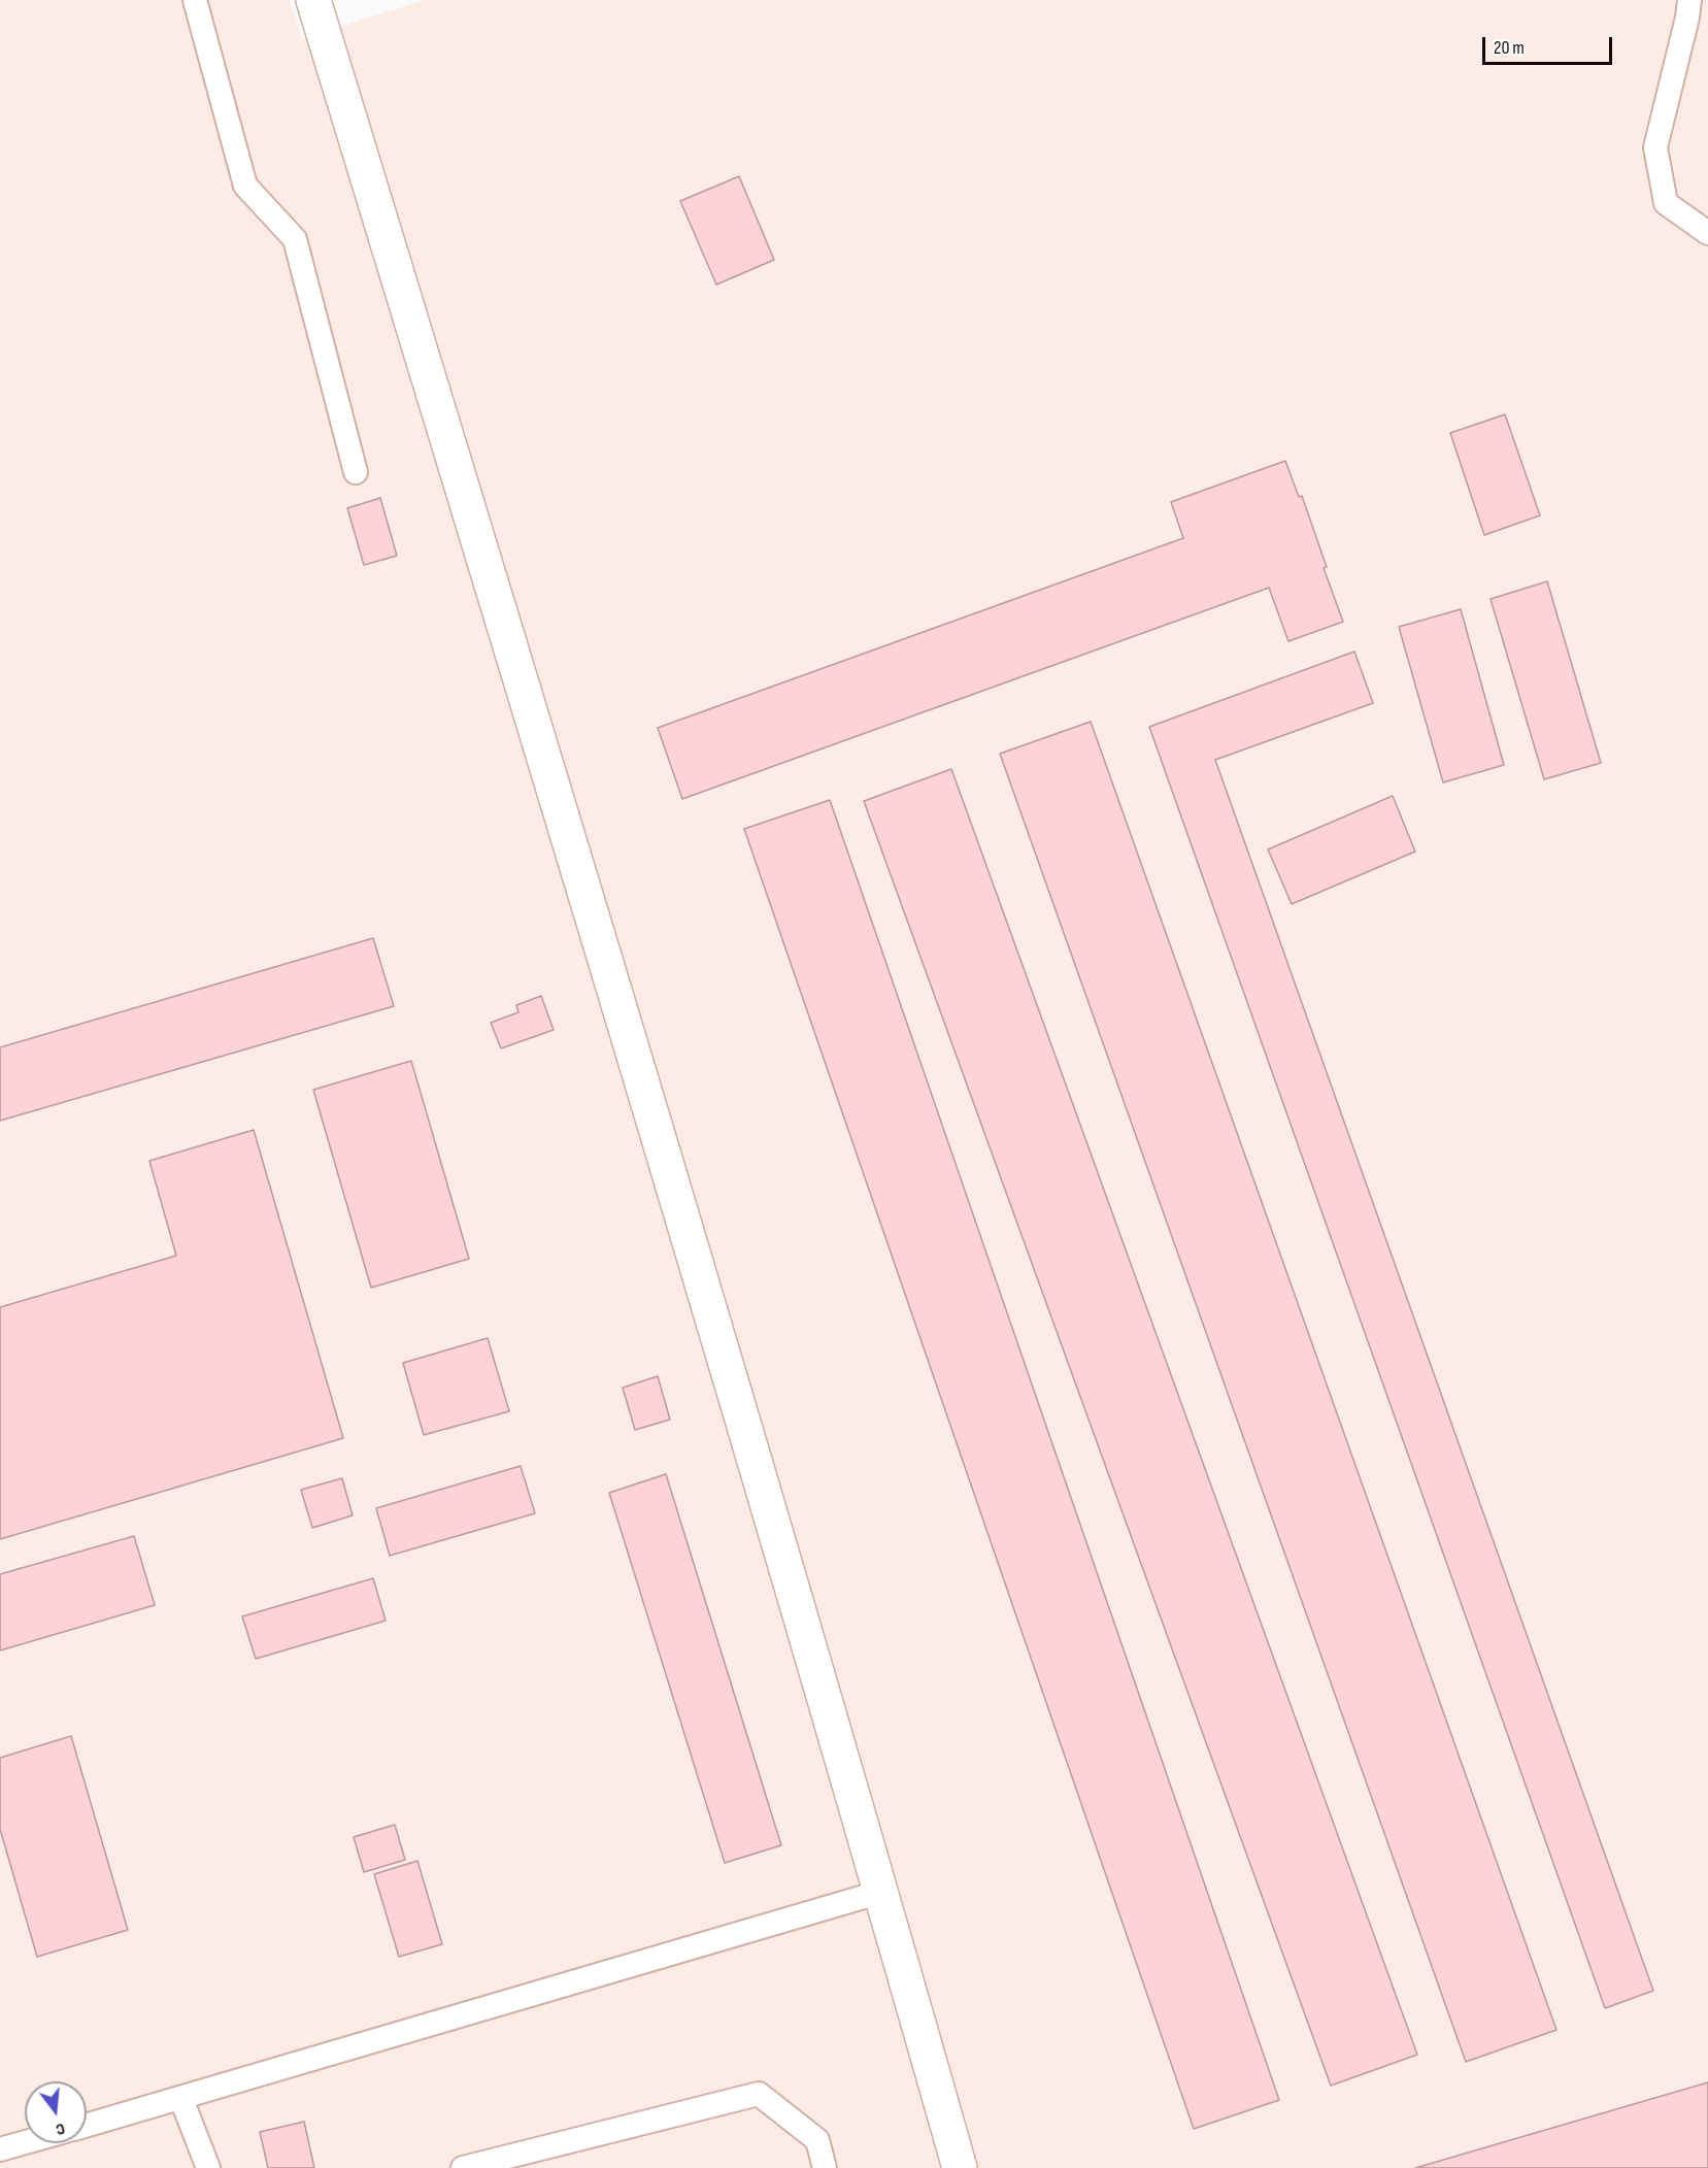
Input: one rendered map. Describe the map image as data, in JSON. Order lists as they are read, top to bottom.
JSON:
{
  "scale_bar": "20 m",
  "north": "bottom"
}
